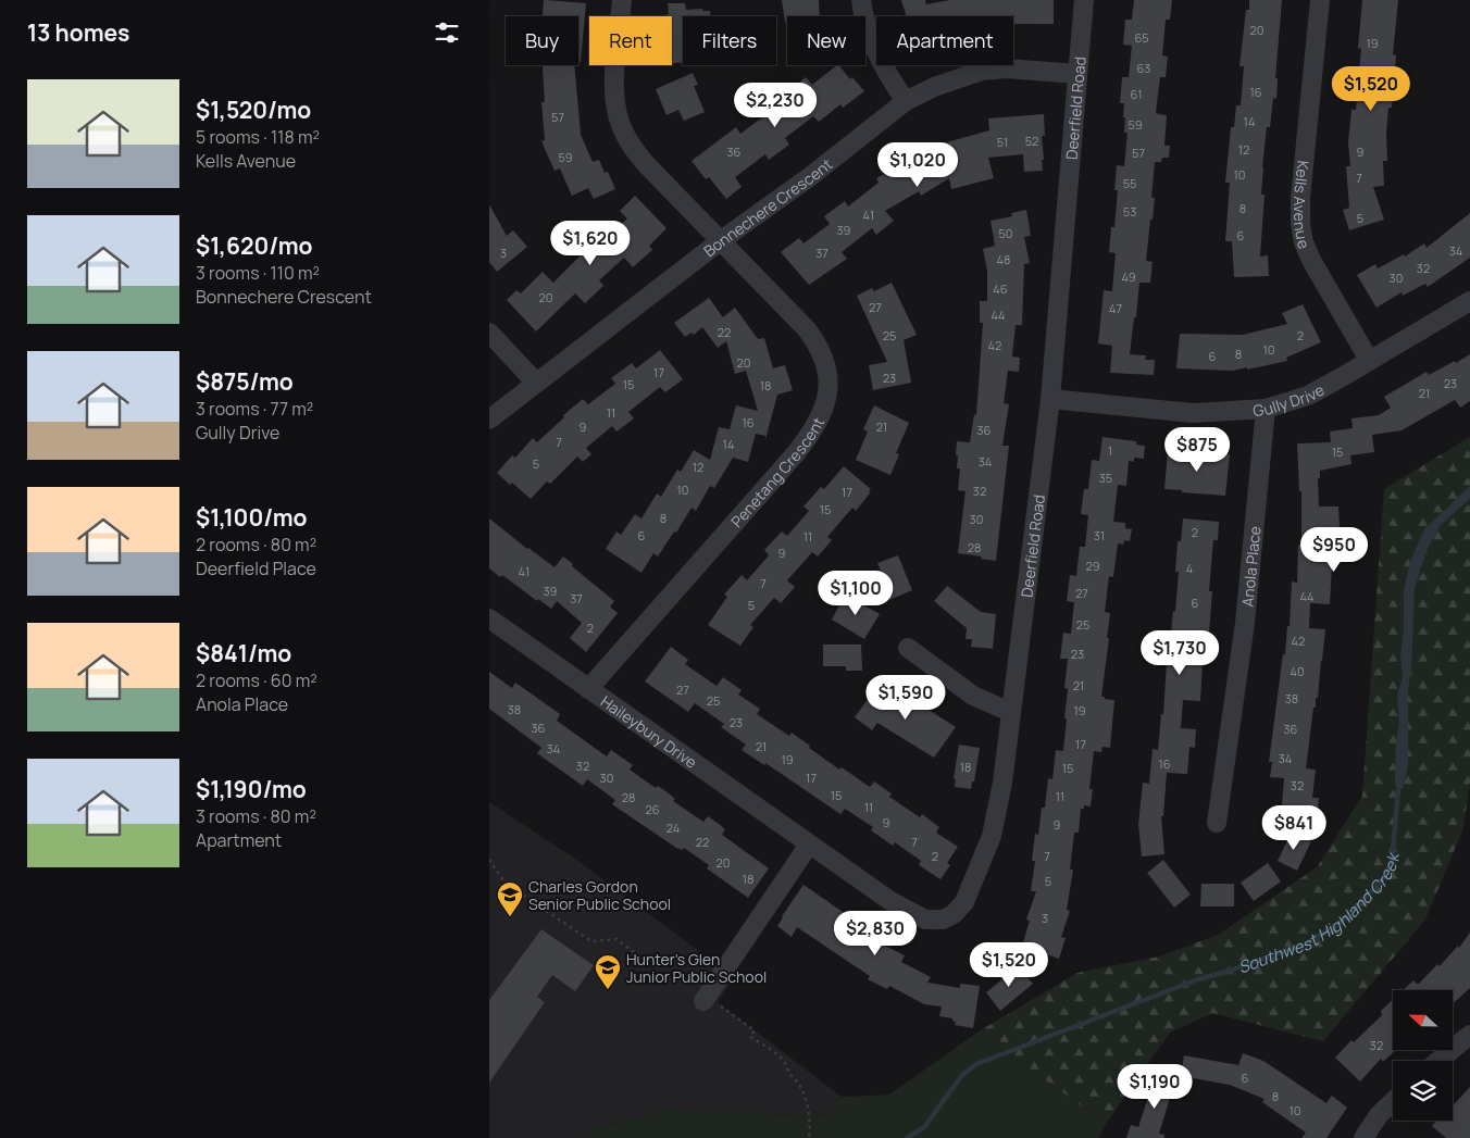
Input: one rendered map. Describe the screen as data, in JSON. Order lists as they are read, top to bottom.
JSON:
{
  "streets": {
    "street": [
      "Deerfield Road",
      "Kells Avenue",
      "Bonnechere Crescent",
      "Gully Drive",
      "Penetang Crescent",
      "Anola Place",
      "Haileybury Drive"
    ]
  },
  "crossings": [
    ["Deerfield Road", "Bonnechere Crescent"],
    ["Deerfield Road", "Gully Drive"],
    ["Deerfield Road", "Haileybury Drive"],
    ["Kells Avenue", "Gully Drive"],
    ["Bonnechere Crescent", "Penetang Crescent"],
    ["Gully Drive", "Anola Place"],
    ["Penetang Crescent", "Haileybury Drive"]
  ],
  "water": ["Southwest Highland Creek"],
  "places": {
    "school or university": ["Charles Gordon Senior Public School", "Hunter's Glen Junior Public School"]
  },
  "house_numbers": [
    "20",
    "65",
    "19",
    "63",
    "16",
    "61",
    "57",
    "14",
    "59",
    "52",
    "51",
    "12",
    "36",
    "9",
    "57",
    "59",
    "10",
    "7",
    "55",
    "8",
    "53",
    "41",
    "5",
    "39",
    "50",
    "6",
    "34",
    "3",
    "37",
    "48",
    "32",
    "49",
    "30",
    "46",
    "20",
    "27",
    "47",
    "44",
    "22",
    "25",
    "2",
    "42",
    "10",
    "8",
    "6",
    "20",
    "17",
    "23",
    "23",
    "15",
    "18",
    "21",
    "11",
    "16",
    "9",
    "21",
    "36",
    "7",
    "14",
    "1",
    "15",
    "34",
    "5",
    "12",
    "35",
    "10",
    "32",
    "17",
    "15",
    "8",
    "30",
    "2",
    "6",
    "31",
    "11",
    "28",
    "9",
    "29",
    "4",
    "41",
    "7",
    "39",
    "27",
    "44",
    "37",
    "6",
    "5",
    "25",
    "2",
    "42",
    "23",
    "40",
    "21",
    "27",
    "38",
    "25",
    "38",
    "19",
    "23",
    "36",
    "36",
    "17",
    "21",
    "34",
    "34",
    "19",
    "16",
    "32",
    "18",
    "15",
    "30",
    "17",
    "32",
    "15",
    "11",
    "28",
    "11",
    "26",
    "9",
    "9",
    "24",
    "22",
    "7",
    "2",
    "7",
    "20",
    "18",
    "5",
    "3",
    "32",
    "6",
    "8",
    "10"
  ],
  "north": "left",
  "page": {
    "heading": "13 homes",
    "chip": [
      "Buy",
      "Rent",
      "Filters",
      "New",
      "Apartment"
    ],
    "list": [
      {
        "name": "$1,520/mo",
        "note": "5 rooms · 118 m² · Kells Avenue"
      },
      {
        "name": "$1,620/mo",
        "note": "3 rooms · 110 m² · Bonnechere Crescent"
      },
      {
        "name": "$875/mo",
        "note": "3 rooms · 77 m² · Gully Drive"
      },
      {
        "name": "$1,100/mo",
        "note": "2 rooms · 80 m² · Deerfield Place"
      },
      {
        "name": "$841/mo",
        "note": "2 rooms · 60 m² · Anola Place"
      },
      {
        "name": "$1,190/mo",
        "note": "3 rooms · 80 m² · Apartment"
      }
    ],
    "price": [
      "$1,520",
      "$2,230",
      "$1,020",
      "$1,620",
      "$875",
      "$950",
      "$1,100",
      "$1,730",
      "$1,590",
      "$841",
      "$2,830",
      "$1,520",
      "$1,190"
    ]
  }
}
